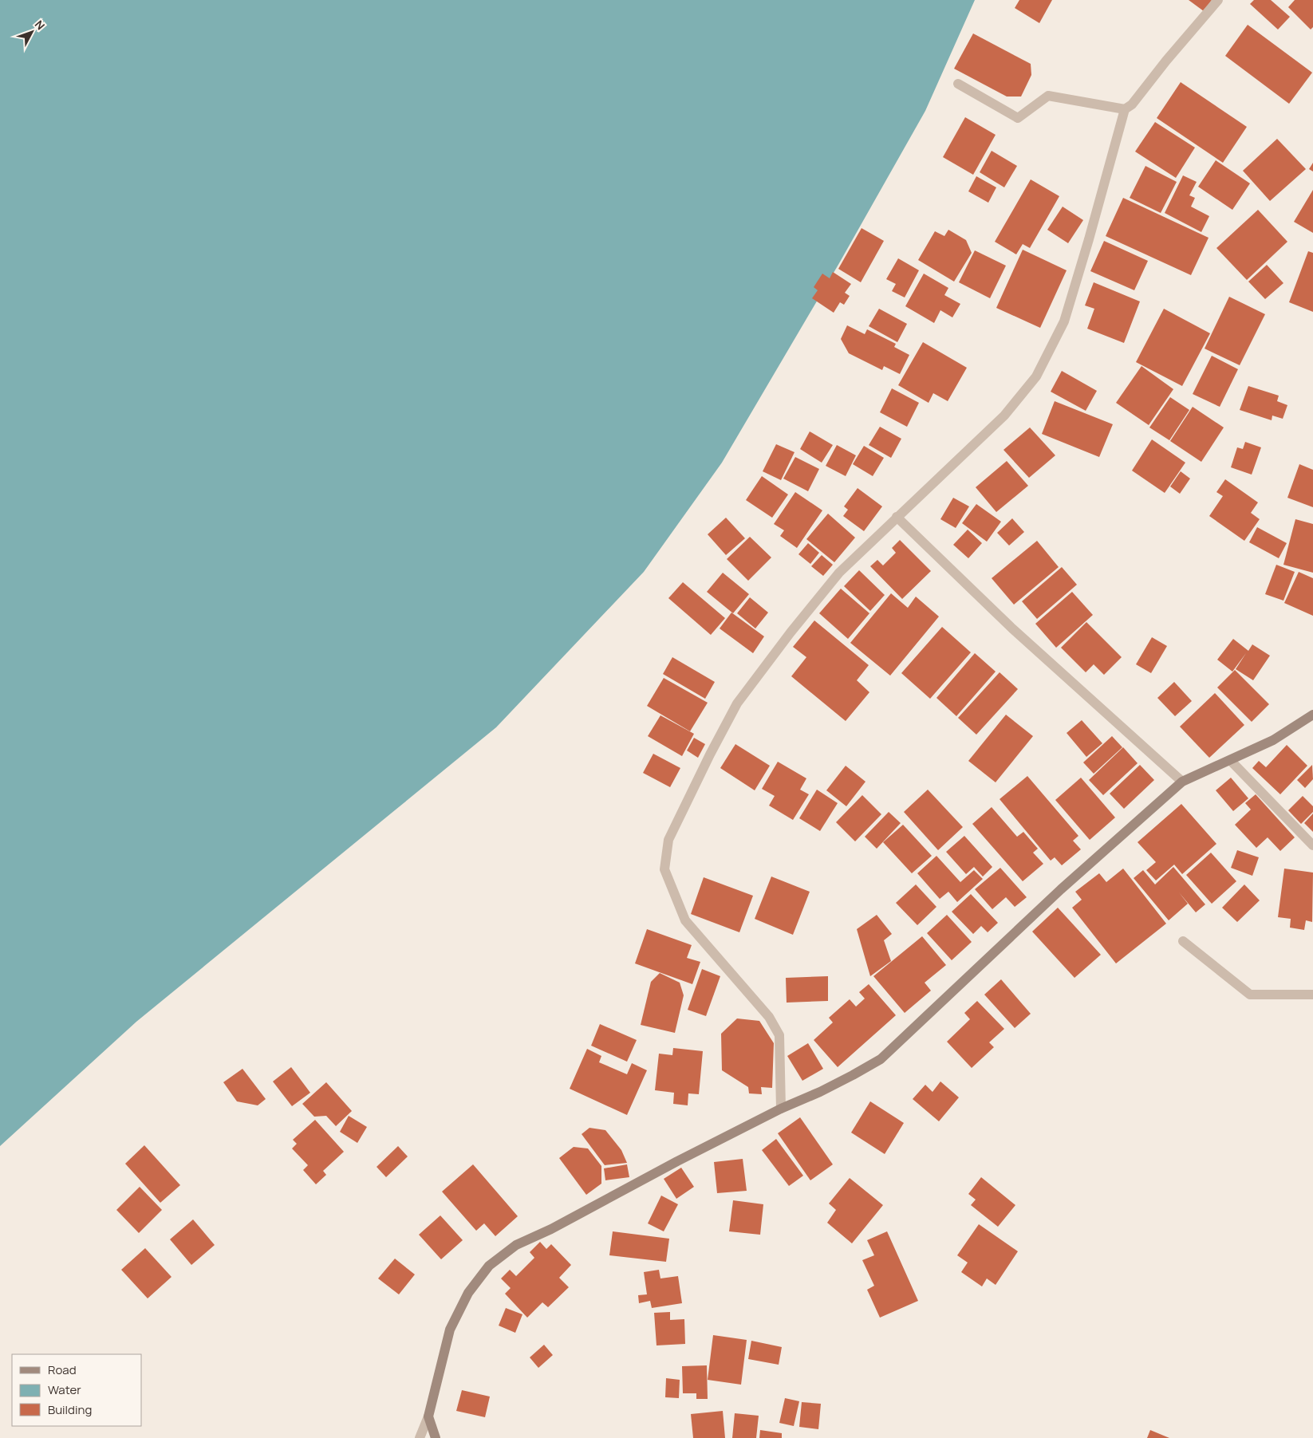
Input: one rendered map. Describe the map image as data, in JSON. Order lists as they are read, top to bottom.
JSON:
{
  "legend": ["Road", "Water", "Building"],
  "north": "top right"
}
